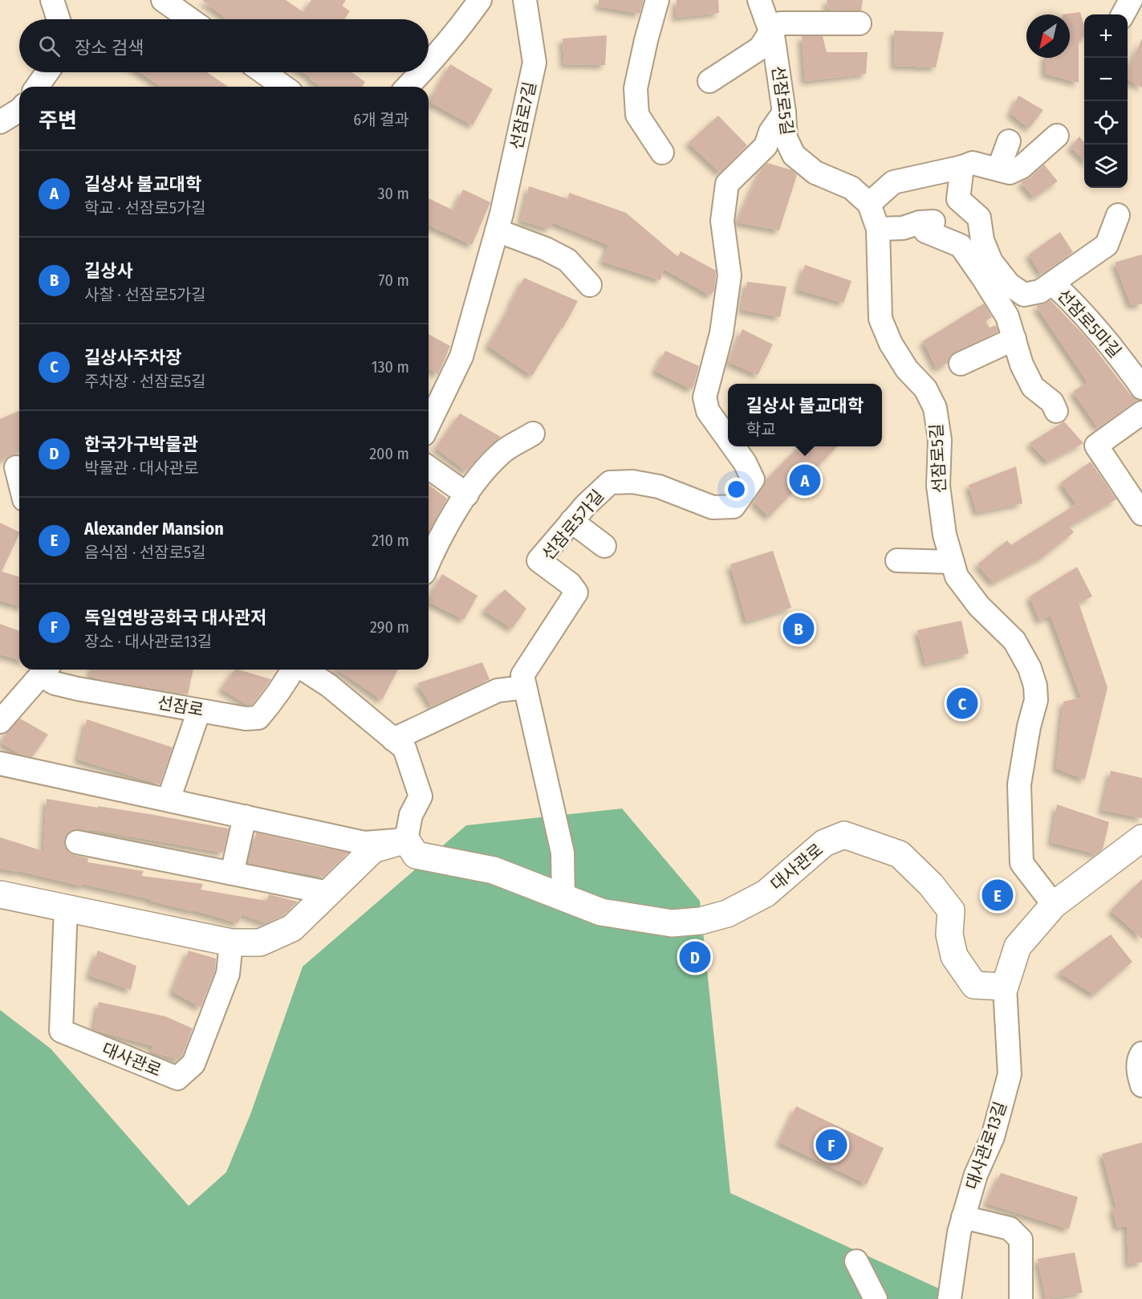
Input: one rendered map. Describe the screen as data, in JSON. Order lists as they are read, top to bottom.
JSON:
{
  "streets": {
    "main road": ["대사관로"],
    "street": [
      "선잠로5길",
      "선잠로7길",
      "선잠로5마길",
      "선잠로5가길",
      "선잠로",
      "대사관로13길"
    ]
  },
  "crossings": [
    ["선잠로5길", "선잠로5가길"],
    ["선잠로5가길", "대사관로"],
    ["선잠로", "대사관로"],
    ["대사관로", "대사관로13길"]
  ],
  "north": "bottom left",
  "page": {
    "map_buttons": ["+", "−"],
    "search": "장소 검색",
    "heading": ["주변", "6개 결과"],
    "list": [
      {
        "mark": "A",
        "name": "길상사 불교대학",
        "note": "학교 · 선잠로5가길",
        "value": "30 m"
      },
      {
        "mark": "B",
        "name": "길상사",
        "note": "사찰 · 선잠로5가길",
        "value": "70 m"
      },
      {
        "mark": "C",
        "name": "길상사주차장",
        "note": "주차장 · 선잠로5길",
        "value": "130 m"
      },
      {
        "mark": "D",
        "name": "한국가구박물관",
        "note": "박물관 · 대사관로",
        "value": "200 m"
      },
      {
        "mark": "E",
        "name": "Alexander Mansion",
        "note": "음식점 · 선잠로5길",
        "value": "210 m"
      },
      {
        "mark": "F",
        "name": "독일연방공화국 대사관저",
        "note": "장소 · 대사관로13길",
        "value": "290 m"
      }
    ],
    "popup": ["길상사 불교대학", "학교"],
    "pins": [
      "A",
      "B",
      "C",
      "E",
      "D",
      "F"
    ]
  }
}
